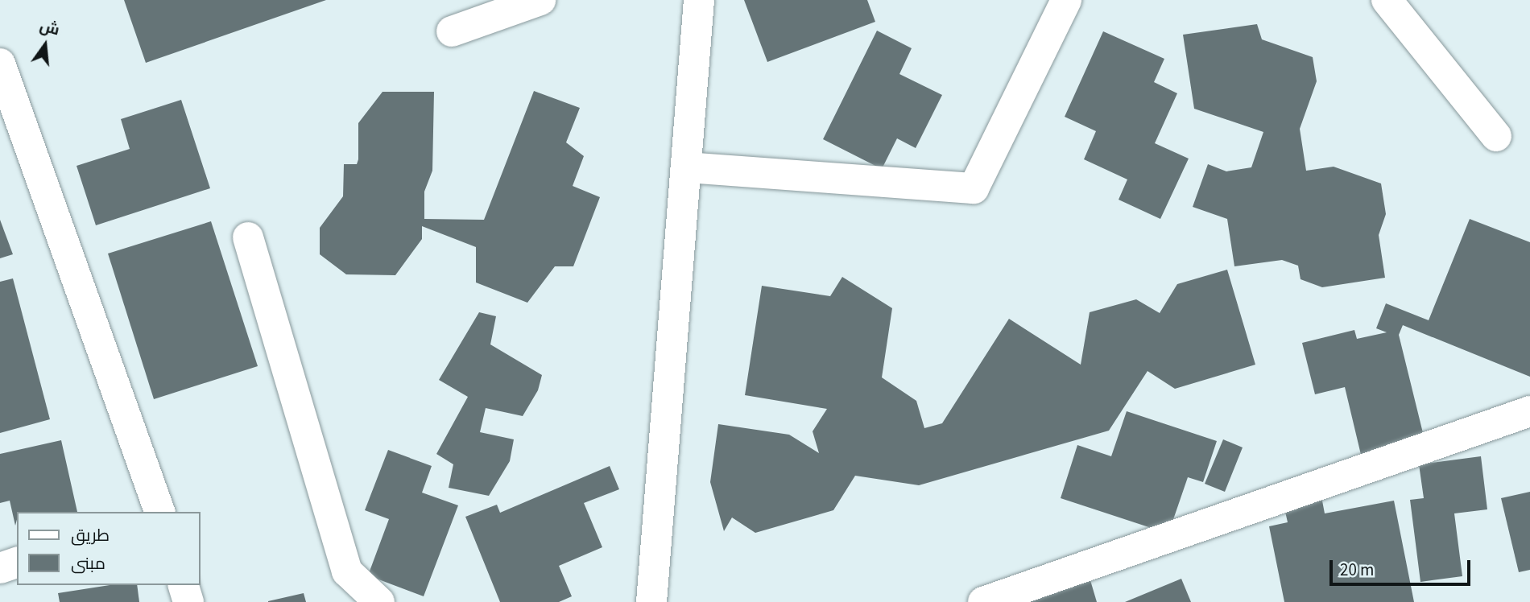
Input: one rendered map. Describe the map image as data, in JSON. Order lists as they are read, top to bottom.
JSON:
{
  "legend": ["طريق", "مبنى"],
  "scale_bar": "20 m",
  "north": "top"
}
